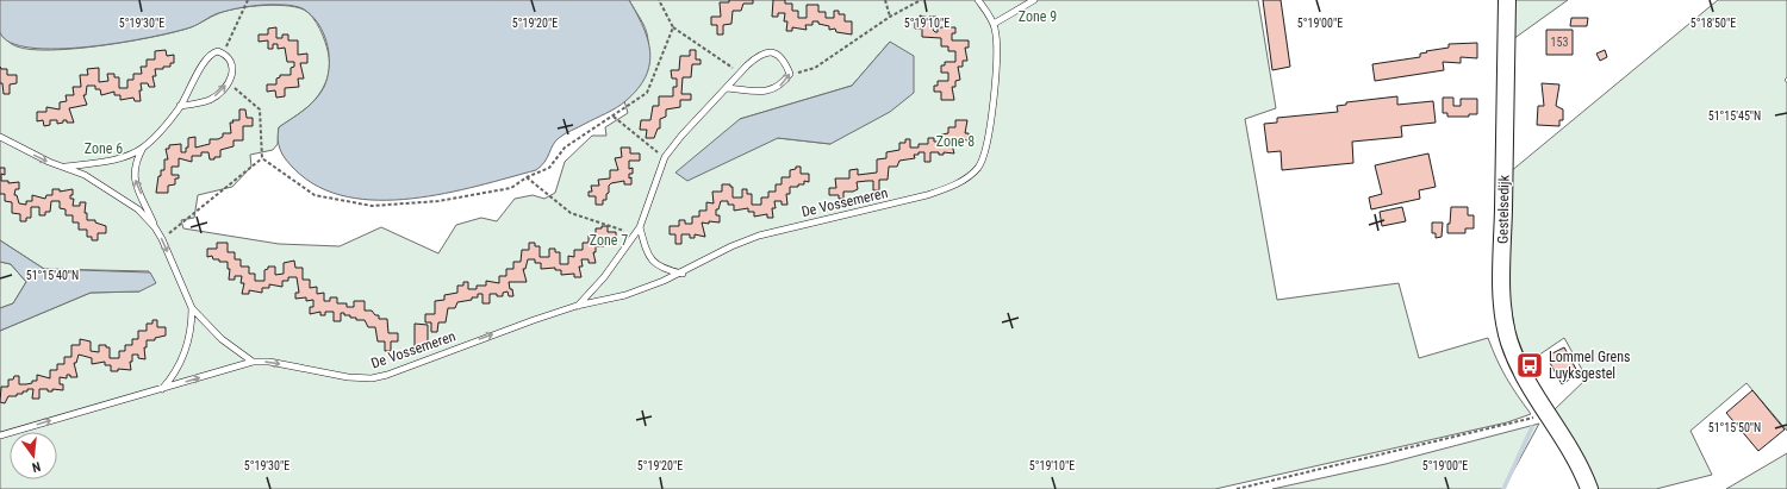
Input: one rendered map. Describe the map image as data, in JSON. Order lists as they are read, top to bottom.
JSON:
{
  "streets": {
    "main road": ["Gestelsedijk"],
    "lane": ["De Vossemeren"]
  },
  "one_way": ["De Vossemeren"],
  "parks": [
    "Zone 9",
    "Zone 8",
    "Zone 6",
    "Zone 7"
  ],
  "places": {
    "bus stop": ["Lommel Grens Luyksgestel"]
  },
  "house_numbers": ["153"],
  "north": "bottom",
  "coordinates": [
    "5°19'30\"E",
    "5°19'20\"E",
    "5°19'10\"E",
    "5°19'00\"E",
    "5°18'50\"E",
    "51°15'45\"N",
    "51°15'40\"N",
    "51°15'50\"N"
  ]
}
